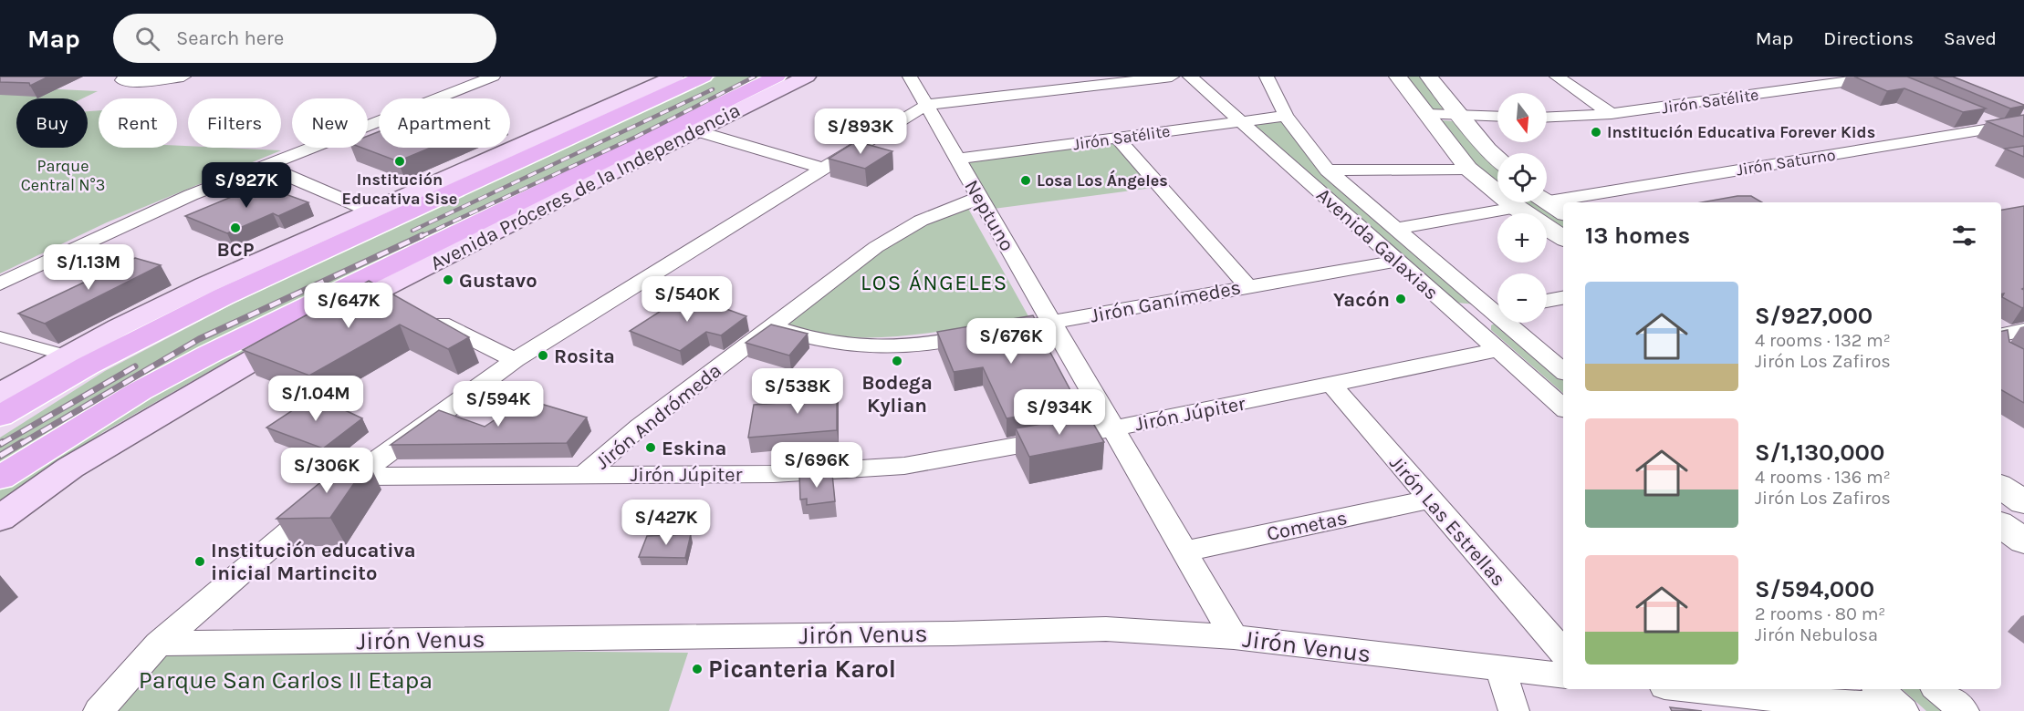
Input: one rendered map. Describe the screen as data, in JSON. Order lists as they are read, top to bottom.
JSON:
{
  "streets": {
    "main road": ["Avenida Próceres de la Independencia"],
    "street": [
      "Jirón Satélite",
      "Jirón Saturno",
      "Neptuno",
      "Avenida Galaxias",
      "Jirón Ganímedes",
      "Jirón Júpiter",
      "Jirón Andrómeda",
      "Jirón Las Estrellas",
      "Cometas",
      "Jirón Venus"
    ]
  },
  "crossings": [
    ["Jirón Satélite", "Neptuno"],
    ["Jirón Satélite", "Avenida Galaxias"],
    ["Neptuno", "Jirón Ganímedes"],
    ["Neptuno", "Jirón Júpiter"],
    ["Neptuno", "Jirón Andrómeda"],
    ["Neptuno", "Cometas"],
    ["Neptuno", "Jirón Venus"],
    ["Avenida Galaxias", "Jirón Ganímedes"],
    ["Avenida Galaxias", "Jirón Júpiter"],
    ["Jirón Júpiter", "Jirón Andrómeda"],
    ["Jirón Júpiter", "Jirón Las Estrellas"],
    ["Jirón Las Estrellas", "Cometas"]
  ],
  "districts": ["LOS ÁNGELES"],
  "parks": ["Parque Central N°3", "Parque San Carlos II Etapa"],
  "places": [
    "Institución Educativa Forever Kids",
    "Institución Educativa Sise",
    "Losa Los Ángeles",
    "BCP",
    "Gustavo",
    "Yacón",
    "Rosita",
    "Bodega Kylian",
    "Eskina",
    "Institución educativa inicial Martincito",
    "Picanteria Karol"
  ],
  "north": "bottom",
  "page": {
    "header": "Map",
    "search": "Search here",
    "nav": ["Map", "Directions", "Saved"],
    "map_buttons": ["+", "−"],
    "chip": [
      "Buy",
      "Rent",
      "Filters",
      "New",
      "Apartment"
    ],
    "price": [
      "S/893K",
      "S/927K",
      "S/1.13M",
      "S/540K",
      "S/647K",
      "S/676K",
      "S/538K",
      "S/1.04M",
      "S/594K",
      "S/934K",
      "S/696K",
      "S/306K",
      "S/427K"
    ],
    "heading": "13 homes",
    "list": [
      {
        "name": "S/927,000",
        "note": "4 rooms · 132 m² · Jirón Los Zafiros"
      },
      {
        "name": "S/1,130,000",
        "note": "4 rooms · 136 m² · Jirón Los Zafiros"
      },
      {
        "name": "S/594,000",
        "note": "2 rooms · 80 m² · Jirón Nebulosa"
      }
    ]
  }
}
